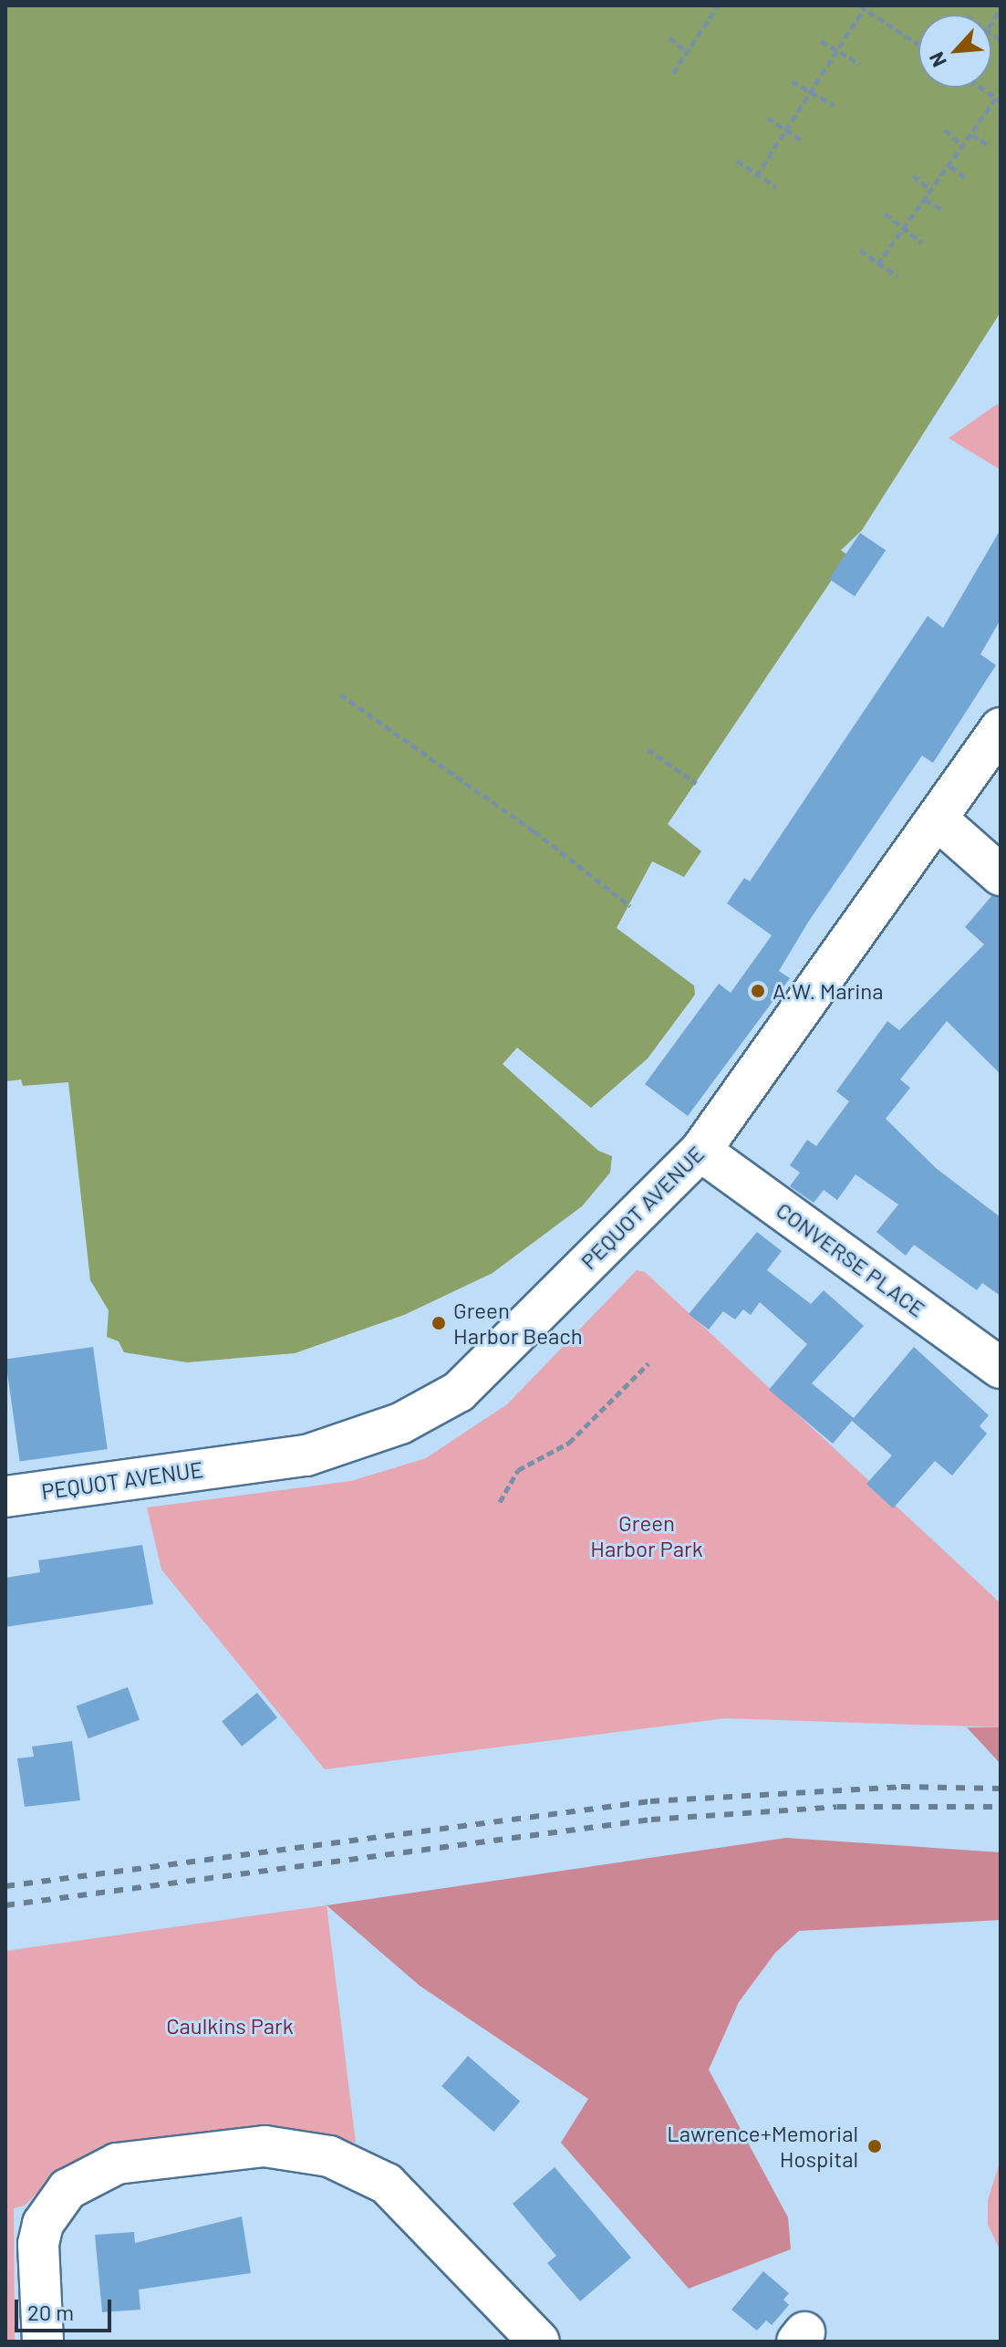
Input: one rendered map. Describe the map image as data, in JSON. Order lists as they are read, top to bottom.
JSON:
{
  "streets": {
    "street": ["PEQUOT AVENUE", "CONVERSE PLACE"]
  },
  "crossings": [
    ["PEQUOT AVENUE", "CONVERSE PLACE"]
  ],
  "parks": ["Green Harbor Park", "Caulkins Park"],
  "places": ["A.W. Marina", "Green Harbor Beach", "Lawrence+Memorial Hospital"],
  "scale_bar": "20 m",
  "north": "bottom left"
}
